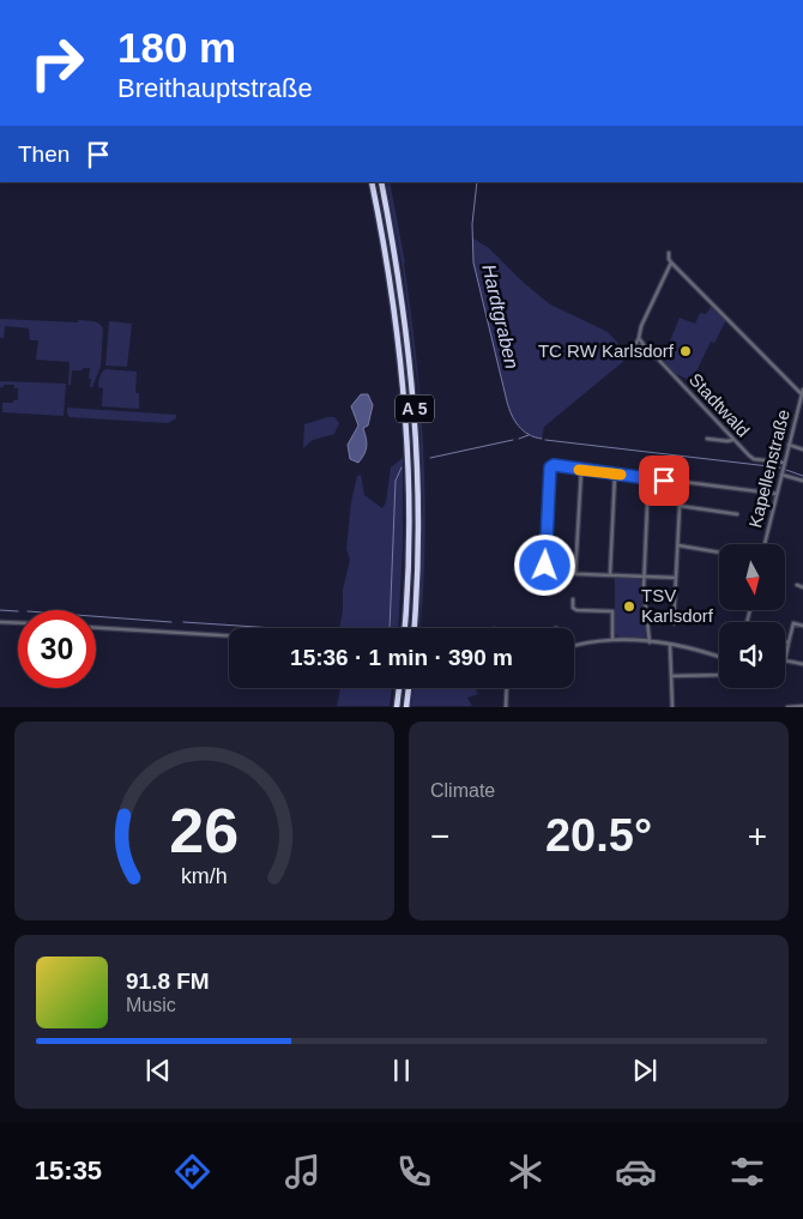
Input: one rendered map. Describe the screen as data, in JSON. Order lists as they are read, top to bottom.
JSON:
{
  "streets": {
    "highway": ["A 5"],
    "street": ["Stadtwald", "Kapellenstraße"]
  },
  "crossings": [
    ["Stadtwald", "Kapellenstraße"]
  ],
  "water": ["Hardtgraben"],
  "places": ["TC RW Karlsdorf", "TSV Karlsdorf"],
  "north": "bottom",
  "page": {
    "turn": ["180 m", "Breithauptstraße"],
    "then": "Then",
    "limit": "30",
    "trip": "15:36 · 1 min · 390 m",
    "tile": "Climate",
    "heat": ["−", "20.5°", "+"],
    "song": ["91.8 FM", "Music"],
    "tabs": "15:35",
    "gauge": ["26", "km/h"]
  }
}
